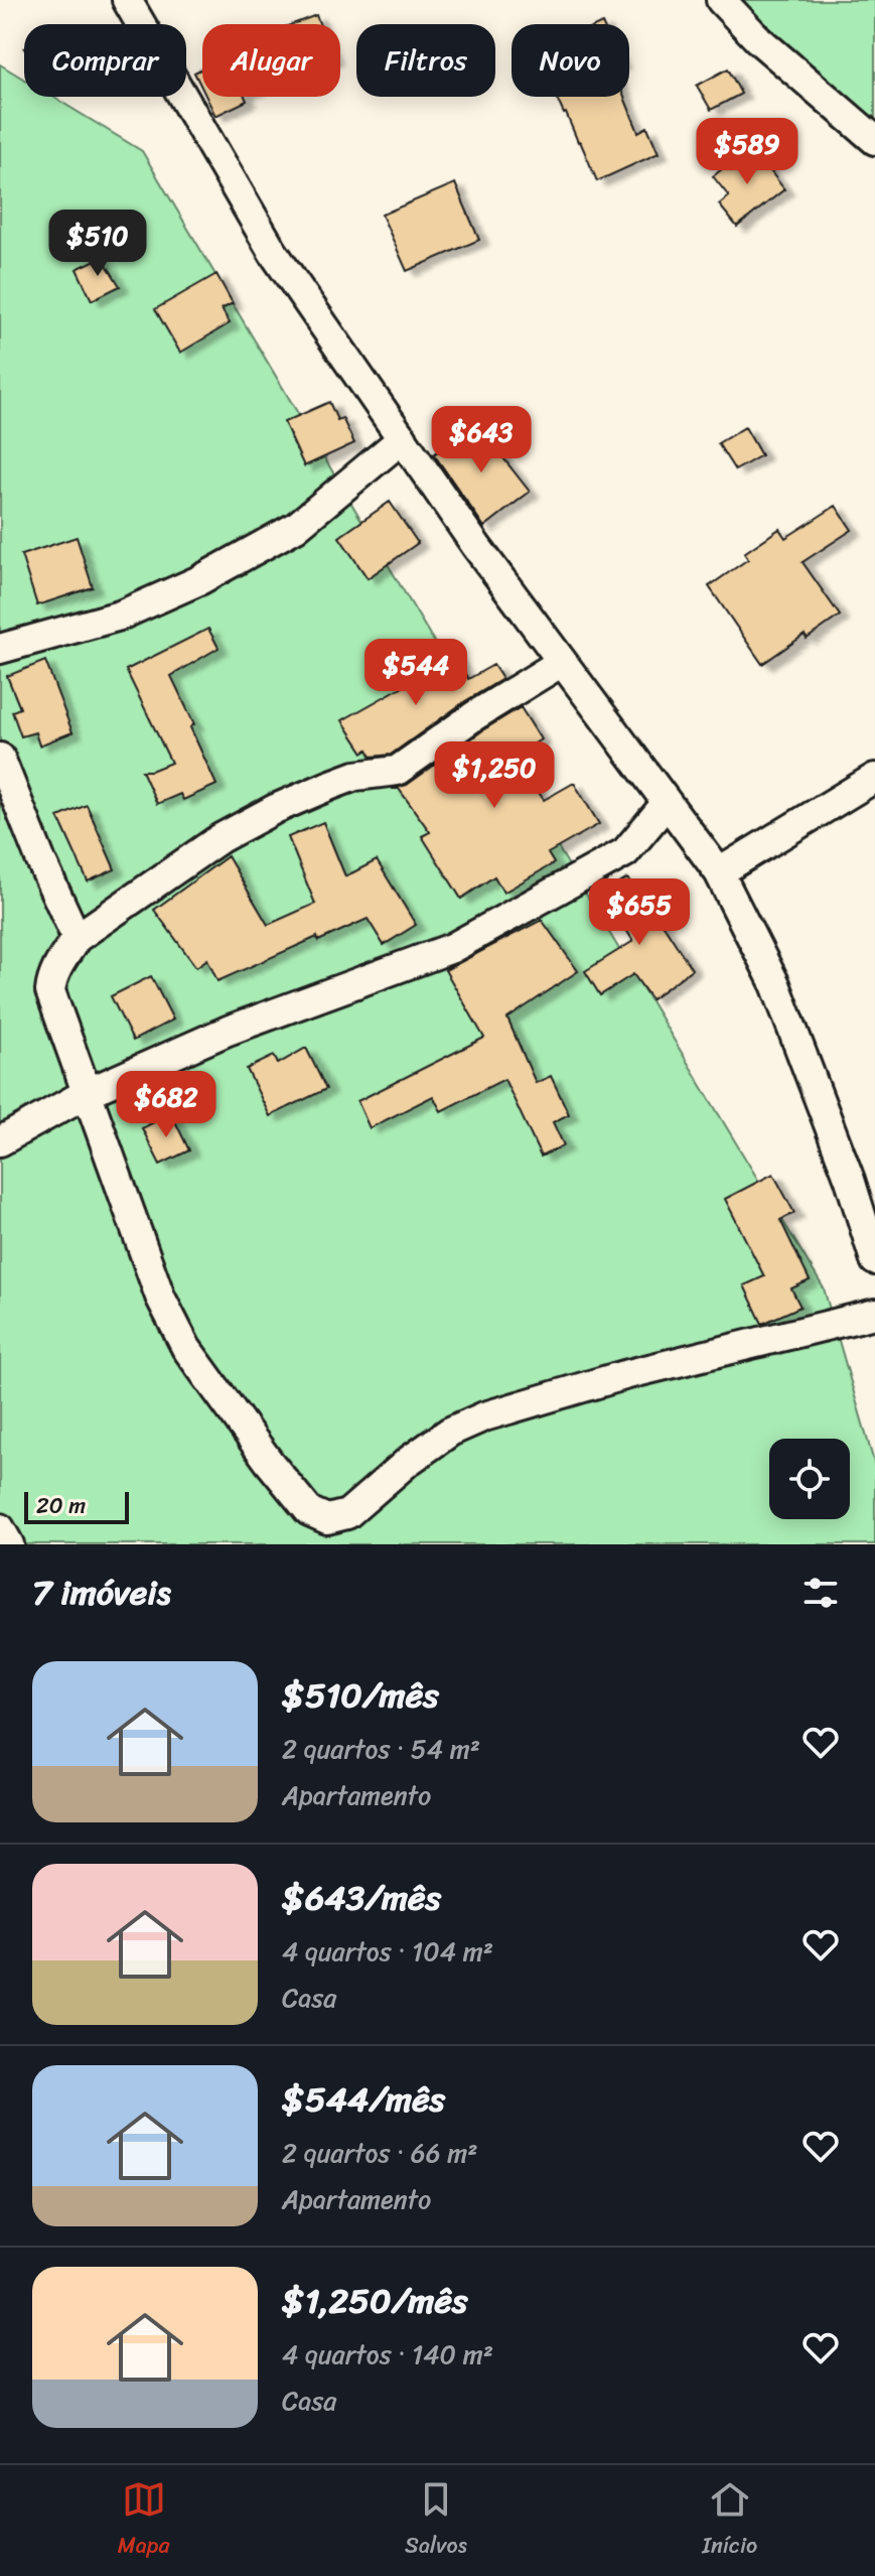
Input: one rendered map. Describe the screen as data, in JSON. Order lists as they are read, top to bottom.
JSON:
{
  "scale_bar": "20 m",
  "page": {
    "chip": [
      "Comprar",
      "Alugar",
      "Filtros",
      "Novo"
    ],
    "price": [
      "$589",
      "$510",
      "$643",
      "$544",
      "$1,250",
      "$655",
      "$682"
    ],
    "scale": "20 m",
    "heading": "7 imóveis",
    "list": [
      {
        "name": "$510/mês",
        "note": "2 quartos · 54 m² · Apartamento"
      },
      {
        "name": "$643/mês",
        "note": "4 quartos · 104 m² · Casa"
      },
      {
        "name": "$544/mês",
        "note": "2 quartos · 66 m² · Apartamento"
      },
      {
        "name": "$1,250/mês",
        "note": "4 quartos · 140 m² · Casa"
      }
    ],
    "tabs": ["Mapa", "Salvos", "Início"]
  }
}
